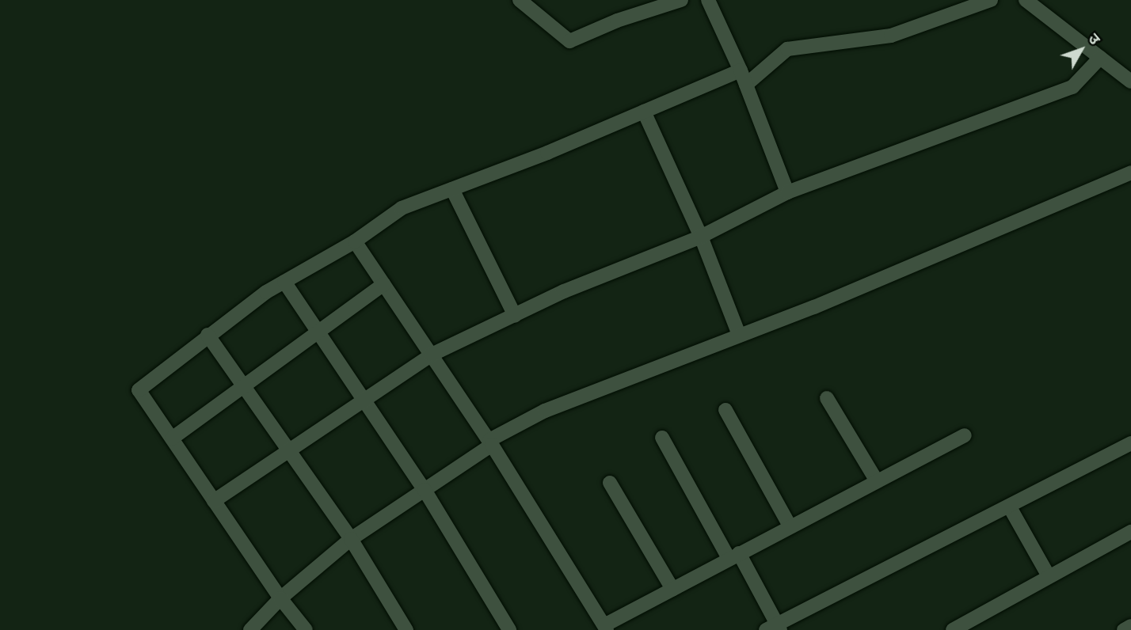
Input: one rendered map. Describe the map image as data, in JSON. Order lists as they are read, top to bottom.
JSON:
{
  "north": "top right"
}
